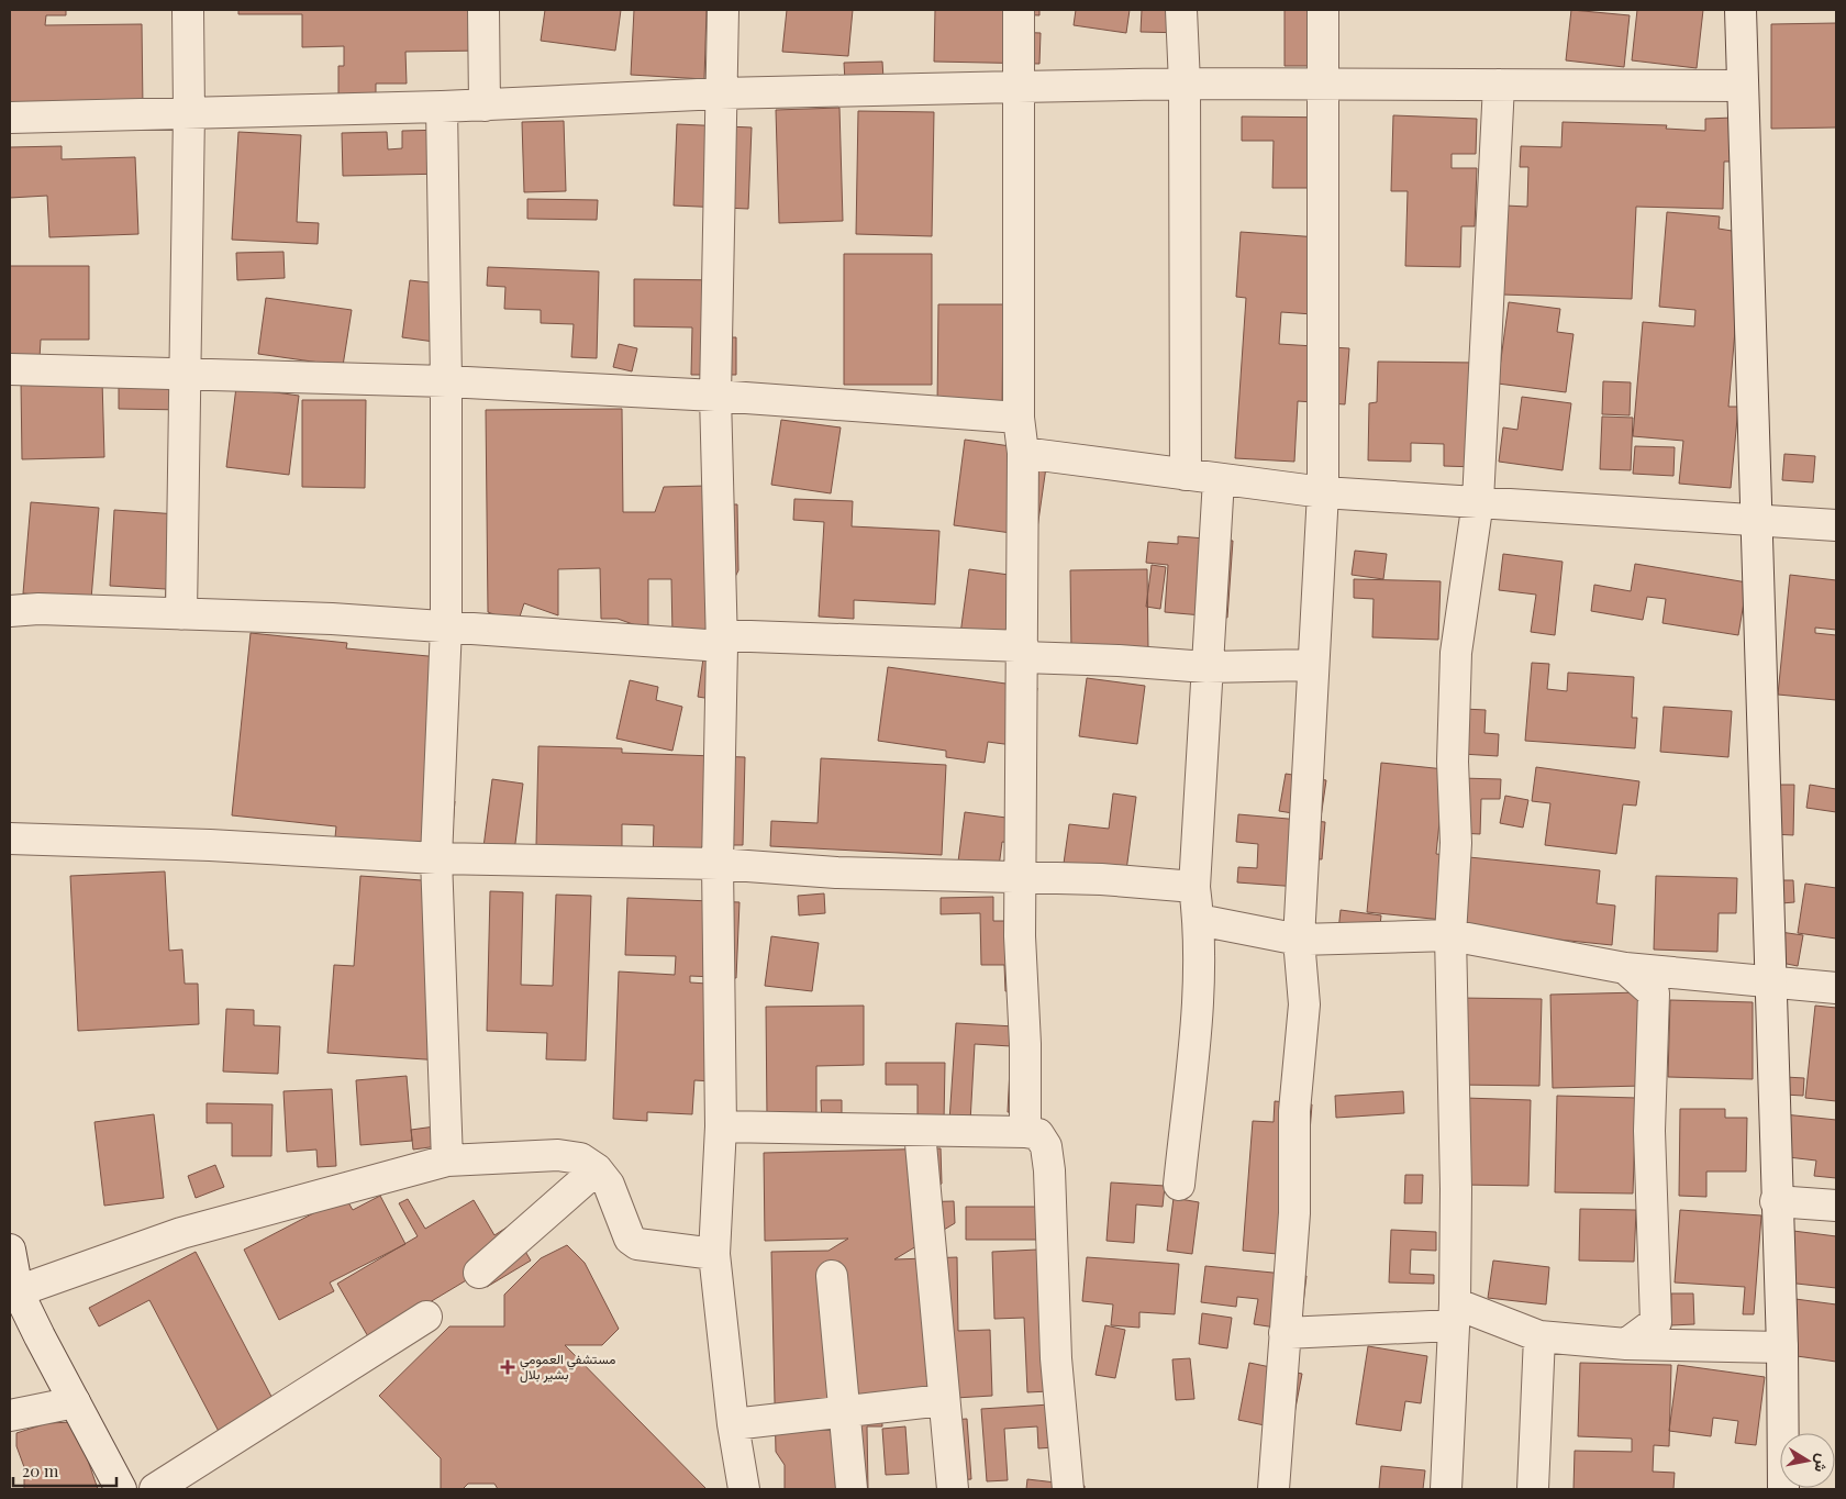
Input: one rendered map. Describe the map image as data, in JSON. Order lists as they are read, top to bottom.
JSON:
{
  "places": {
    "health": ["مستشفي العمومي بشير بلال"]
  },
  "scale_bar": "20 m",
  "north": "right"
}
